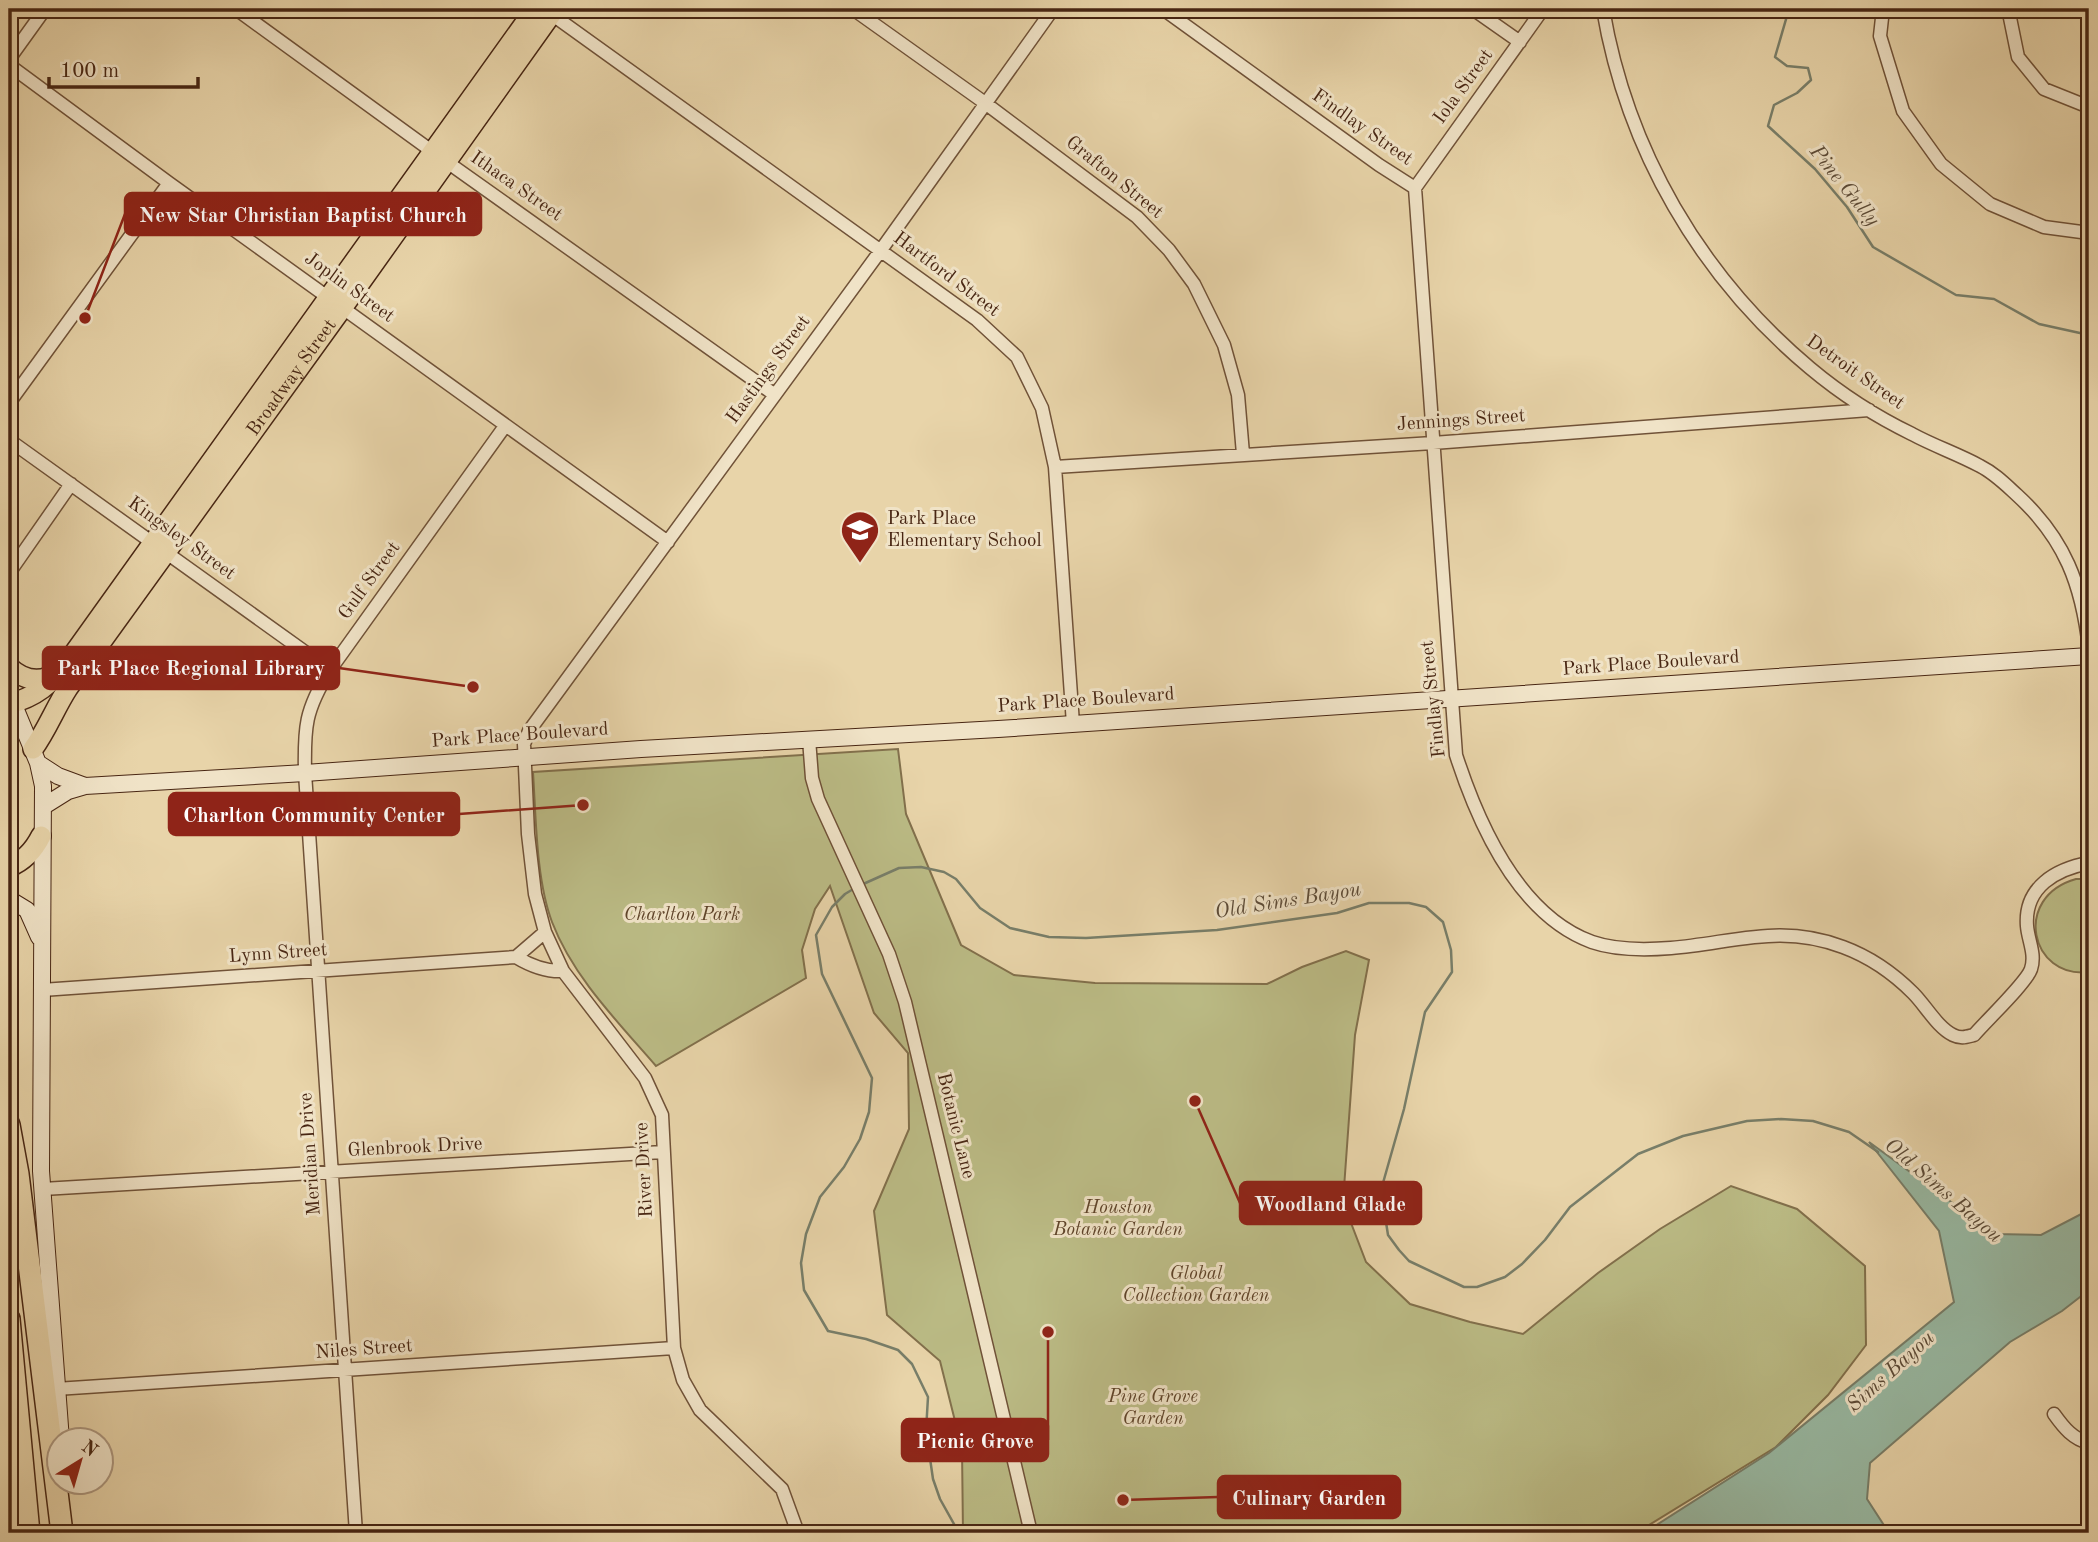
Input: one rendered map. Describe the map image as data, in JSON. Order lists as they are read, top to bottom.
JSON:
{
  "streets": {
    "main road": ["Broadway Street"],
    "street": [
      "Iola Street",
      "Findlay Street",
      "Grafton Street",
      "Ithaca Street",
      "Hartford Street",
      "Joplin Street",
      "Hastings Street",
      "Detroit Street",
      "Jennings Street",
      "Kingsley Street",
      "Gulf Street",
      "Park Place Boulevard",
      "Lynn Street",
      "Botanic Lane",
      "Glenbrook Drive",
      "Meridian Drive",
      "River Drive",
      "Niles Street"
    ]
  },
  "crossings": [
    ["Iola Street", "Findlay Street"],
    ["Findlay Street", "Jennings Street"],
    ["Findlay Street", "Park Place Boulevard"],
    ["Grafton Street", "Hastings Street"],
    ["Grafton Street", "Jennings Street"],
    ["Ithaca Street", "Hastings Street"],
    ["Ithaca Street", "Broadway Street"],
    ["Hartford Street", "Hastings Street"],
    ["Hartford Street", "Broadway Street"],
    ["Hartford Street", "Jennings Street"],
    ["Hartford Street", "Park Place Boulevard"],
    ["Joplin Street", "Hastings Street"],
    ["Joplin Street", "Broadway Street"],
    ["Joplin Street", "Gulf Street"],
    ["Hastings Street", "Park Place Boulevard"],
    ["Hastings Street", "River Drive"],
    ["Detroit Street", "Jennings Street"],
    ["Broadway Street", "Kingsley Street"],
    ["Broadway Street", "Park Place Boulevard"],
    ["Kingsley Street", "Gulf Street"],
    ["Gulf Street", "Park Place Boulevard"],
    ["Gulf Street", "Meridian Drive"],
    ["Park Place Boulevard", "Botanic Lane"],
    ["Park Place Boulevard", "Meridian Drive"],
    ["Park Place Boulevard", "River Drive"],
    ["Lynn Street", "Meridian Drive"],
    ["Lynn Street", "River Drive"],
    ["Glenbrook Drive", "Meridian Drive"],
    ["Glenbrook Drive", "River Drive"],
    ["Meridian Drive", "Niles Street"],
    ["River Drive", "Niles Street"]
  ],
  "water": ["Pine Gully", "Old Sims Bayou", "Sims Bayou"],
  "parks": [
    "Charlton Park",
    "Houston Botanic Garden",
    "Global Collection Garden",
    "Pine Grove Garden"
  ],
  "places": {
    "other": [
      "New Star Christian Baptist Church",
      "Park Place Regional Library",
      "Charlton Community Center",
      "Woodland Glade",
      "Picnic Grove",
      "Culinary Garden"
    ],
    "school or university": ["Park Place Elementary School"]
  },
  "scale_bar": "100 m",
  "north": "top right"
}
